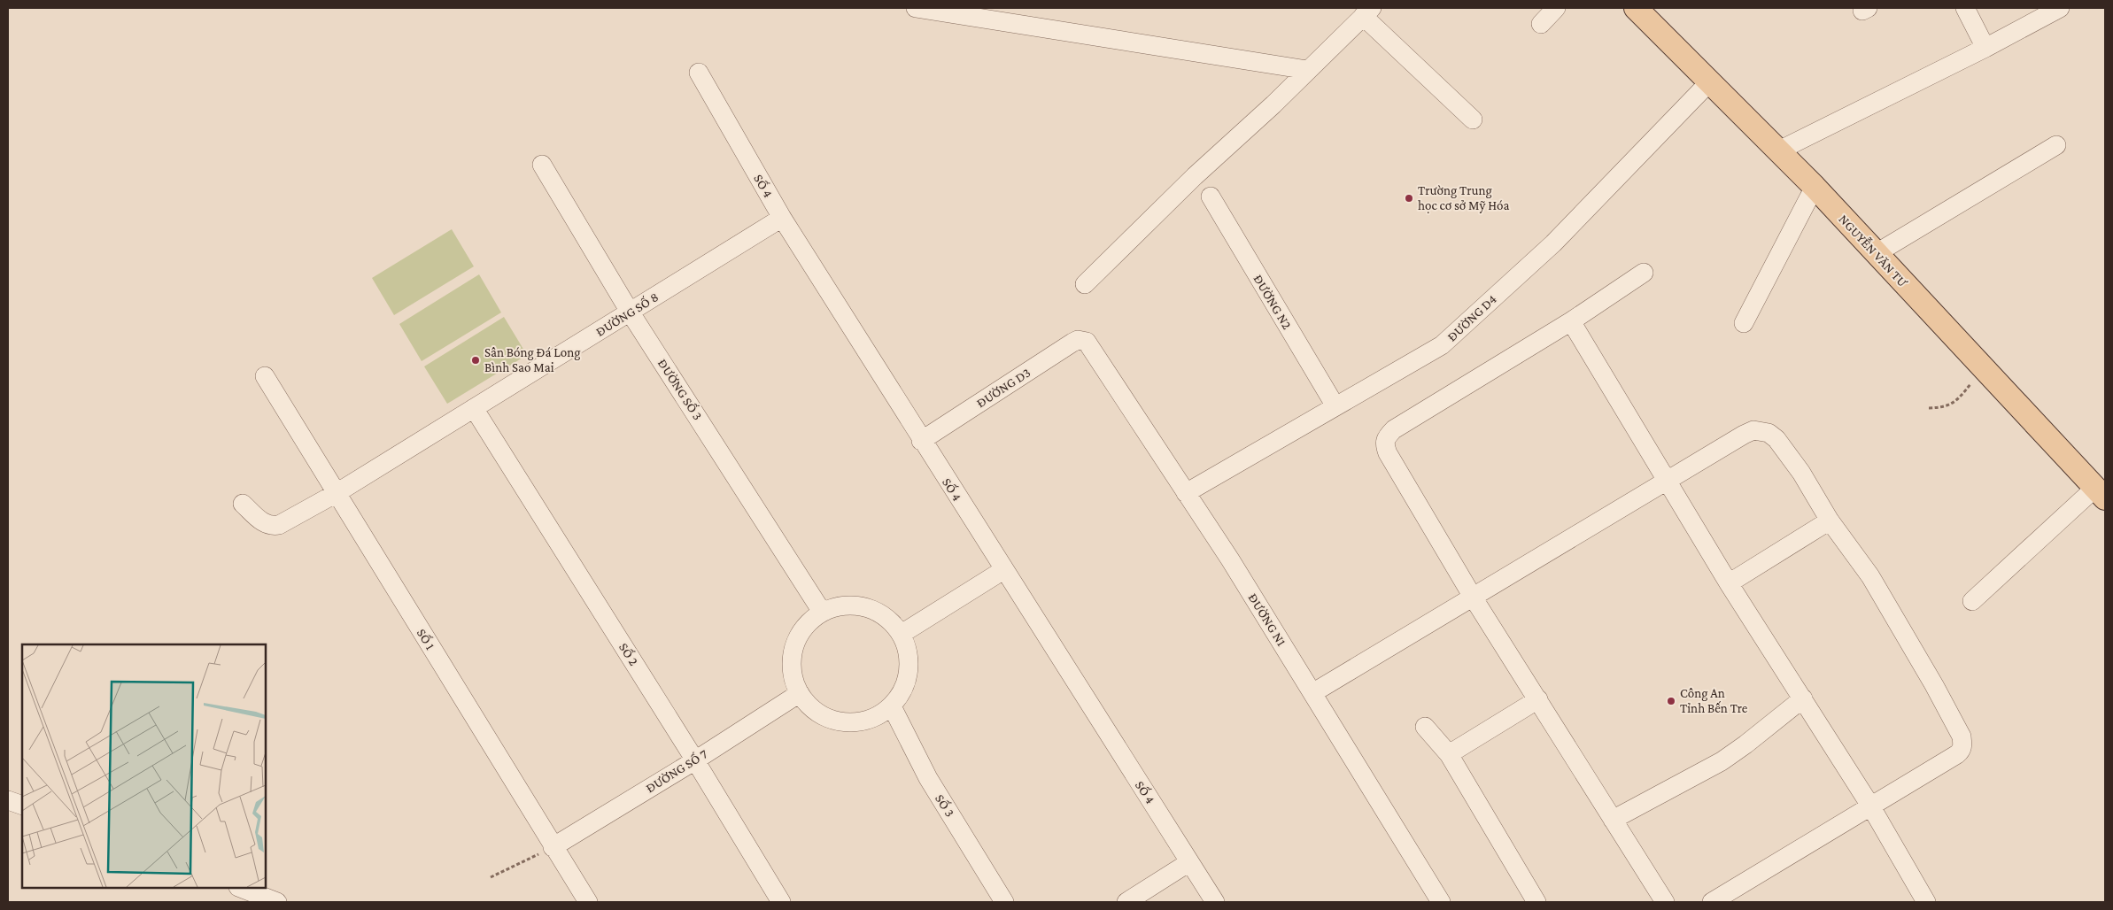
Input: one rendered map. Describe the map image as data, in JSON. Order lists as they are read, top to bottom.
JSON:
{
  "streets": {
    "main road": ["NGUYỄN VĂN TƯ"],
    "street": [
      "SỐ 4",
      "ĐƯỜNG N2",
      "ĐƯỜNG SỐ 8",
      "ĐƯỜNG D4",
      "ĐƯỜNG D3",
      "ĐƯỜNG SỐ 3",
      "ĐƯỜNG N1",
      "SỐ 1",
      "SỐ 2",
      "ĐƯỜNG SỐ 7",
      "SỐ 3"
    ]
  },
  "crossings": [
    ["SỐ 4", "ĐƯỜNG SỐ 8"],
    ["SỐ 4", "ĐƯỜNG D3"],
    ["NGUYỄN VĂN TƯ", "ĐƯỜNG D4"],
    ["ĐƯỜNG N2", "ĐƯỜNG D4"],
    ["ĐƯỜNG SỐ 8", "ĐƯỜNG SỐ 3"],
    ["ĐƯỜNG SỐ 8", "SỐ 1"],
    ["ĐƯỜNG SỐ 8", "SỐ 2"],
    ["ĐƯỜNG D4", "ĐƯỜNG N1"],
    ["ĐƯỜNG D3", "ĐƯỜNG N1"],
    ["ĐƯỜNG SỐ 3", "ĐƯỜNG SỐ 7"],
    ["ĐƯỜNG SỐ 3", "SỐ 3"],
    ["SỐ 1", "ĐƯỜNG SỐ 7"],
    ["SỐ 2", "ĐƯỜNG SỐ 7"],
    ["ĐƯỜNG SỐ 7", "SỐ 3"]
  ],
  "places": ["Trường Trung học cơ sở Mỹ Hóa", "Sân Bóng Đá Long Bình Sao Mai", "Công An Tỉnh Bến Tre"]
}
